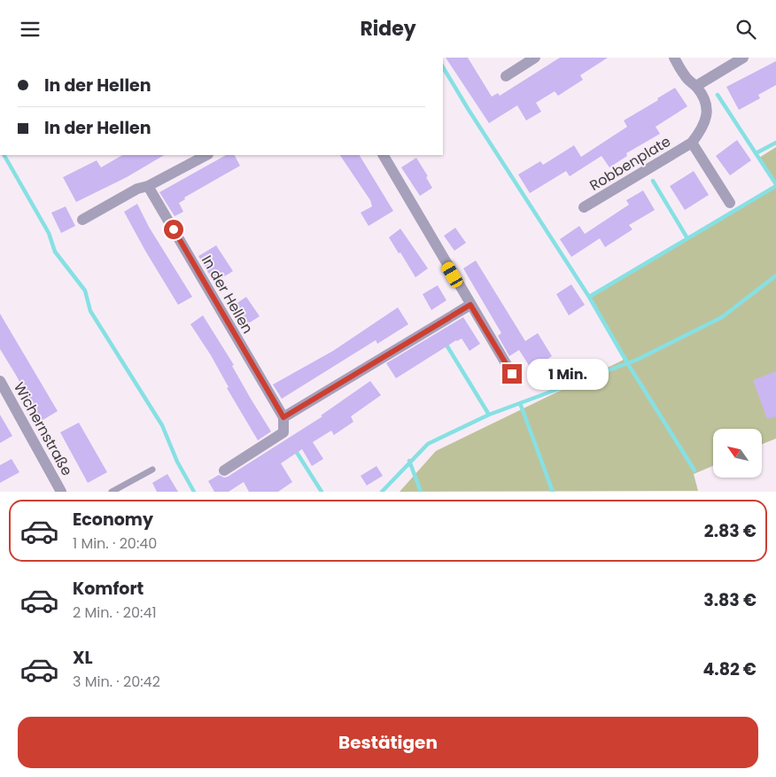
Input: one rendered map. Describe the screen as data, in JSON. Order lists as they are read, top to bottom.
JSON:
{
  "streets": {
    "street": ["Robbenplate", "In der Hellen", "Wichernstraße"]
  },
  "north": "top left",
  "page": {
    "header": "Ridey",
    "banner": ["In der Hellen", "In der Hellen"],
    "bubble": "1 Min.",
    "list": [
      {
        "name": "Economy",
        "note": "1 Min. · 20:40",
        "value": "2.83 €"
      },
      {
        "name": "Komfort",
        "note": "2 Min. · 20:41",
        "value": "3.83 €"
      },
      {
        "name": "XL",
        "note": "3 Min. · 20:42",
        "value": "4.82 €"
      }
    ],
    "buttons": "Bestätigen"
  }
}
